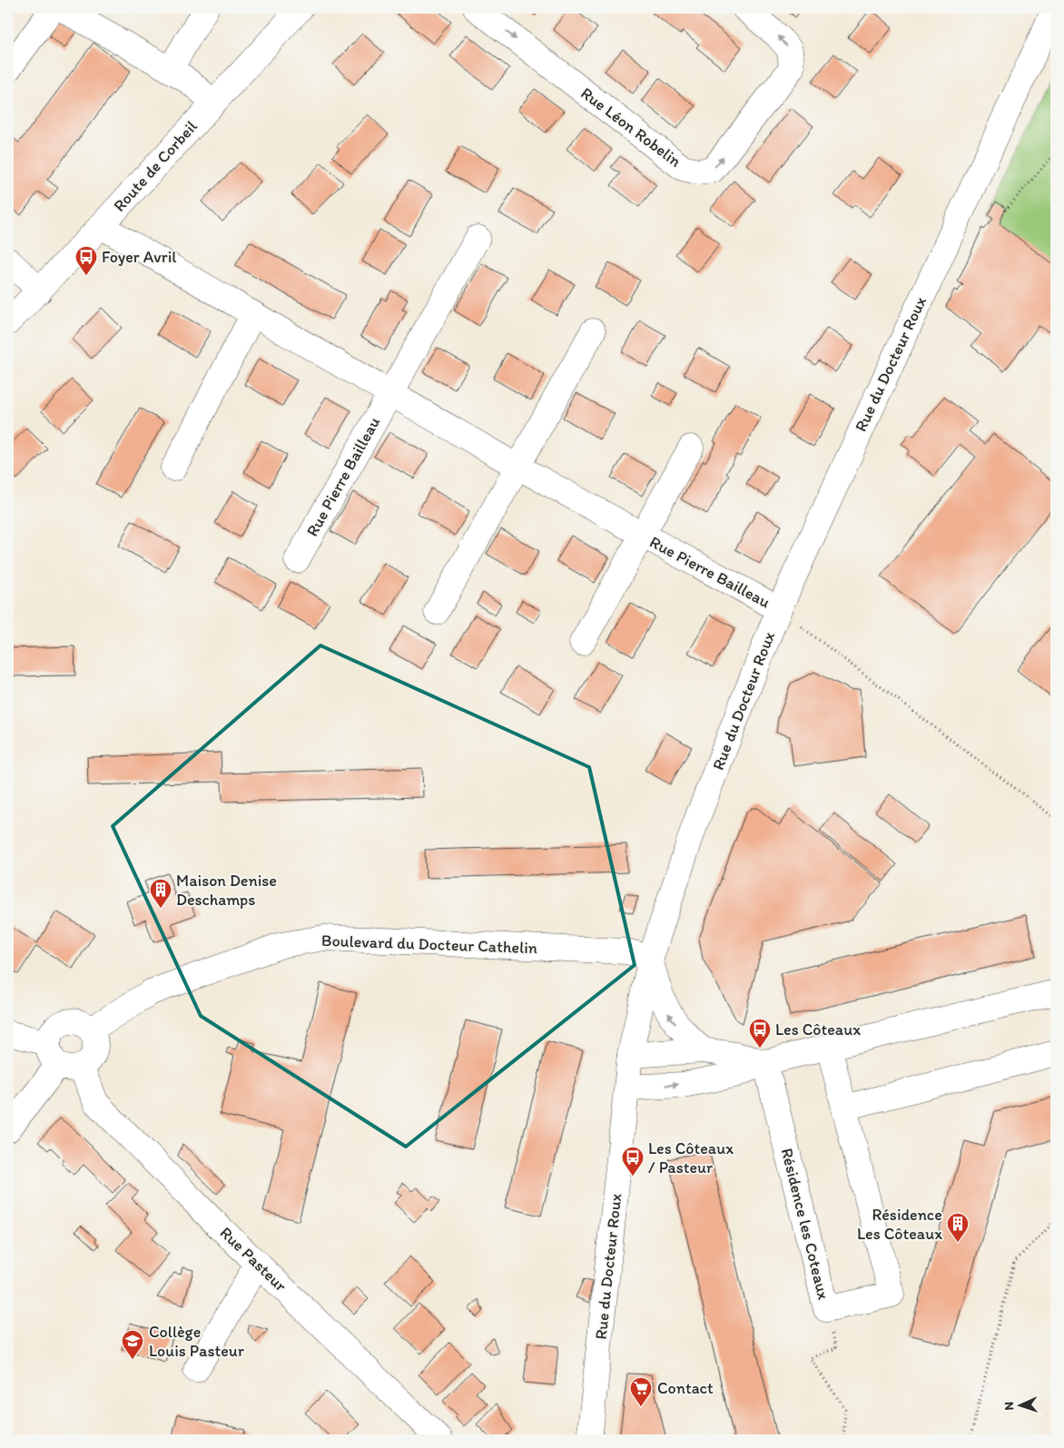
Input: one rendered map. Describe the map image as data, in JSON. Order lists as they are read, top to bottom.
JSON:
{
  "streets": {
    "street": [
      "Rue Léon Robelin",
      "Route de Corbeil",
      "Rue du Docteur Roux",
      "Rue Pierre Bailleau",
      "Boulevard du Docteur Cathelin",
      "Résidence les Coteaux",
      "Rue Pasteur"
    ]
  },
  "crossings": [
    ["Route de Corbeil", "Rue Pierre Bailleau"],
    ["Rue du Docteur Roux", "Rue Pierre Bailleau"],
    ["Rue du Docteur Roux", "Boulevard du Docteur Cathelin"],
    ["Boulevard du Docteur Cathelin", "Rue Pasteur"]
  ],
  "places": {
    "bus stop": ["Foyer Avril", "Les Côteaux", "Les Côteaux / Pasteur"],
    "building": ["Maison Denise Deschamps", "Résidence Les Côteaux"],
    "school or university": ["Collège Louis Pasteur"],
    "supermarket": ["Contact"]
  },
  "north": "left"
}
